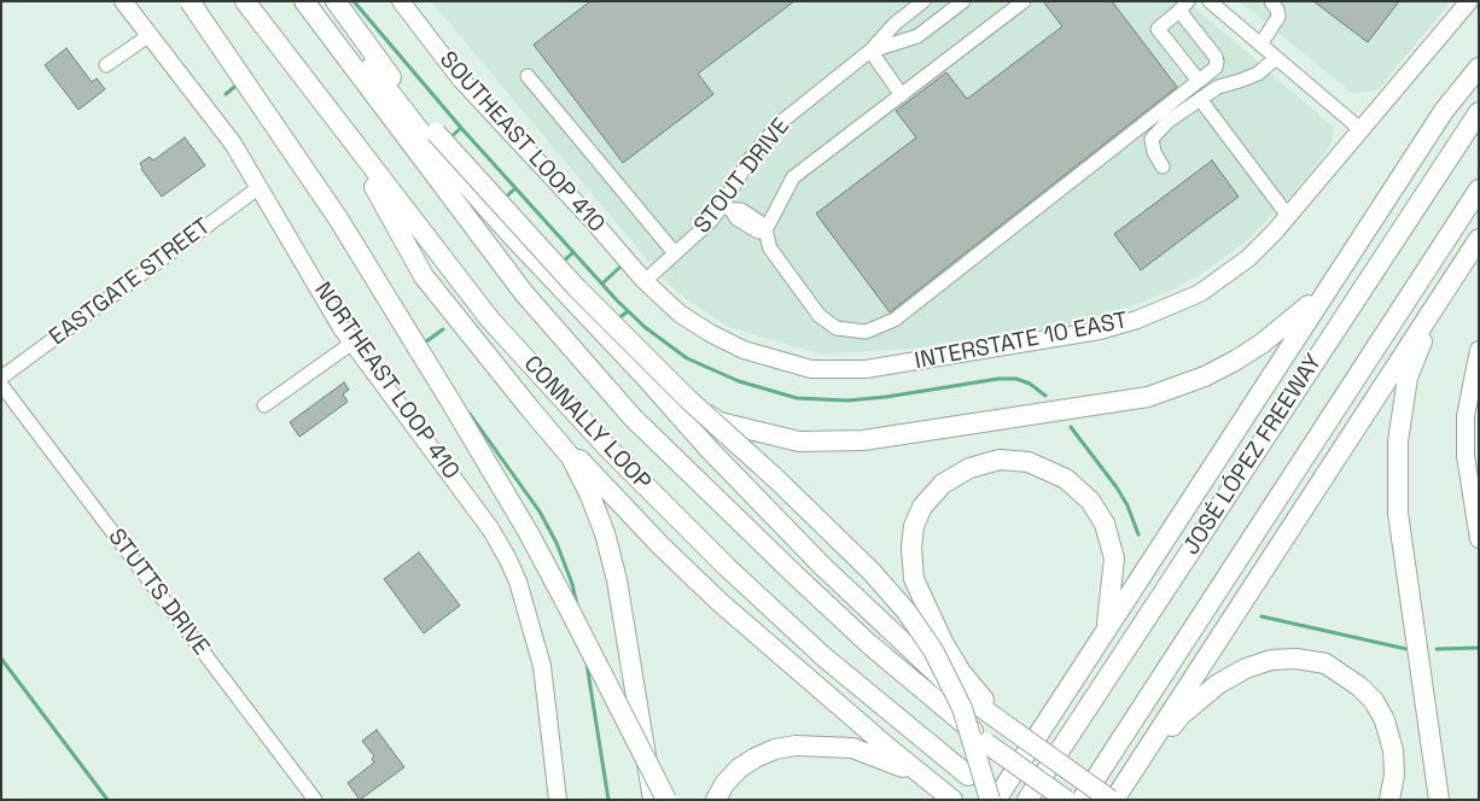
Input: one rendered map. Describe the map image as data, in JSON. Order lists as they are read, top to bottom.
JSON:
{
  "streets": {
    "highway": ["CONNALLY LOOP", "JOSÉ LÓPEZ FREEWAY"],
    "main road": ["SOUTHEAST LOOP 410", "INTERSTATE 10 EAST", "NORTHEAST LOOP 410"],
    "street": ["STOUT DRIVE", "EASTGATE STREET", "STUTTS DRIVE"]
  },
  "crossings": [
    ["SOUTHEAST LOOP 410", "STOUT DRIVE"],
    ["SOUTHEAST LOOP 410", "INTERSTATE 10 EAST"],
    ["STOUT DRIVE", "INTERSTATE 10 EAST"],
    ["EASTGATE STREET", "NORTHEAST LOOP 410"]
  ]
}
